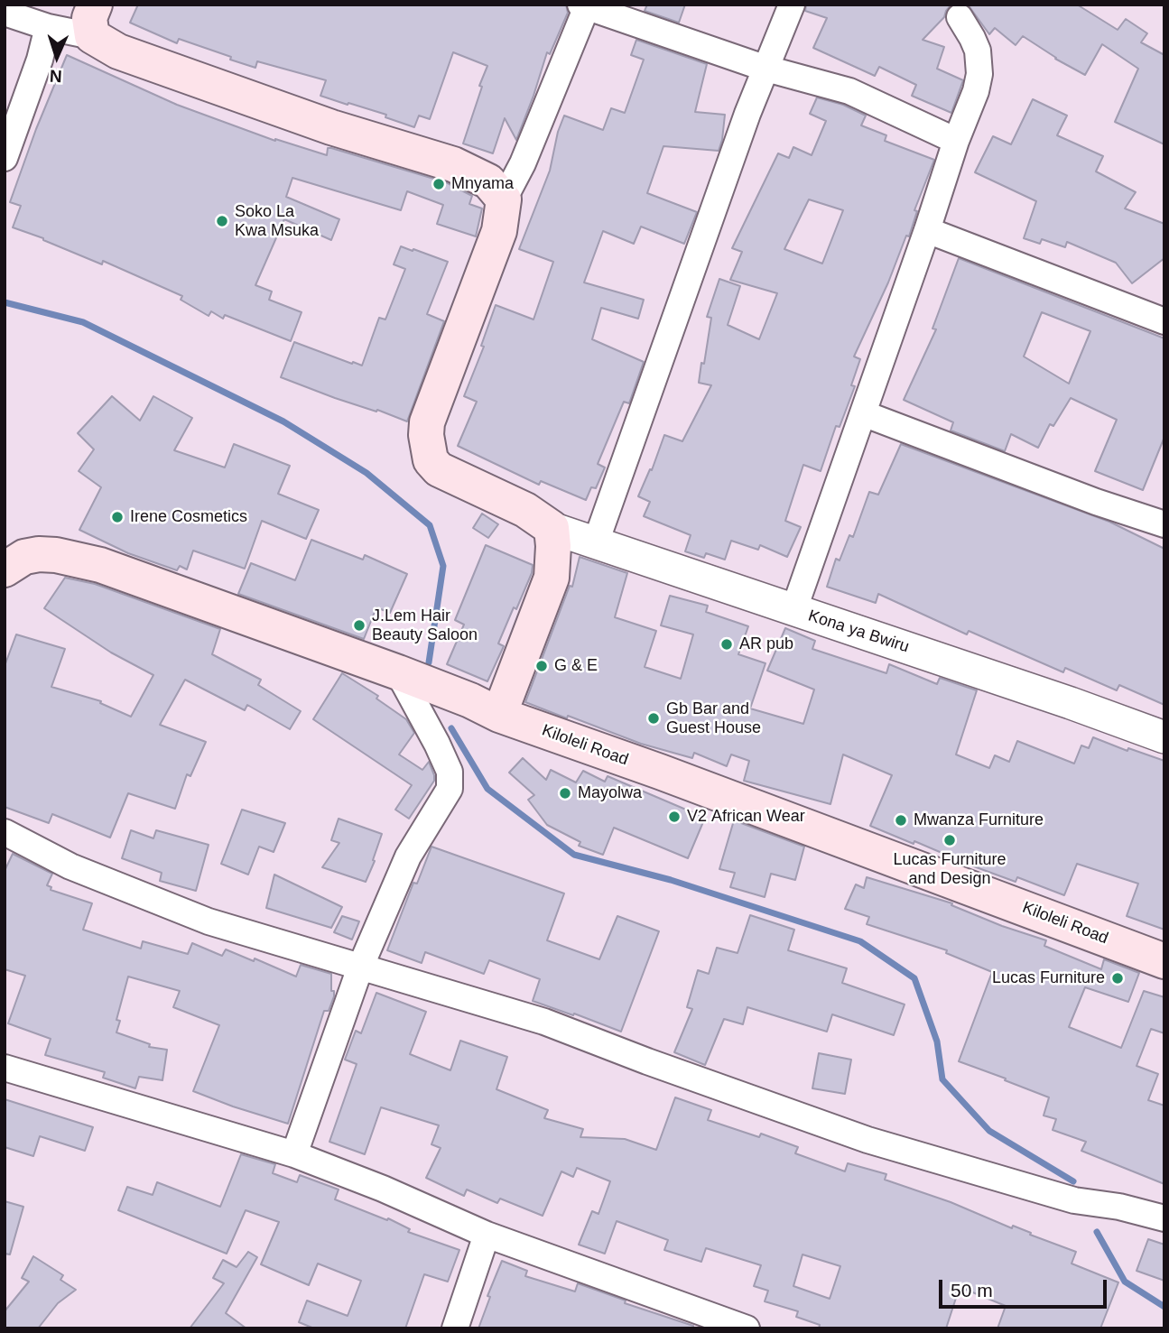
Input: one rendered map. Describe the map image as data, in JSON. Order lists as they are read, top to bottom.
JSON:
{
  "streets": {
    "main road": ["Kiloleli Road"],
    "street": ["Kona ya Bwiru"]
  },
  "places": [
    "Mnyama",
    "Soko La Kwa Msuka",
    "Irene Cosmetics",
    "J.Lem Hair Beauty Saloon",
    "AR pub",
    "G & E",
    "Gb Bar and Guest House",
    "Mayolwa",
    "V2 African Wear",
    "Mwanza Furniture",
    "Lucas Furniture and Design",
    "Lucas Furniture"
  ],
  "scale_bar": "50 m",
  "north": "bottom"
}
